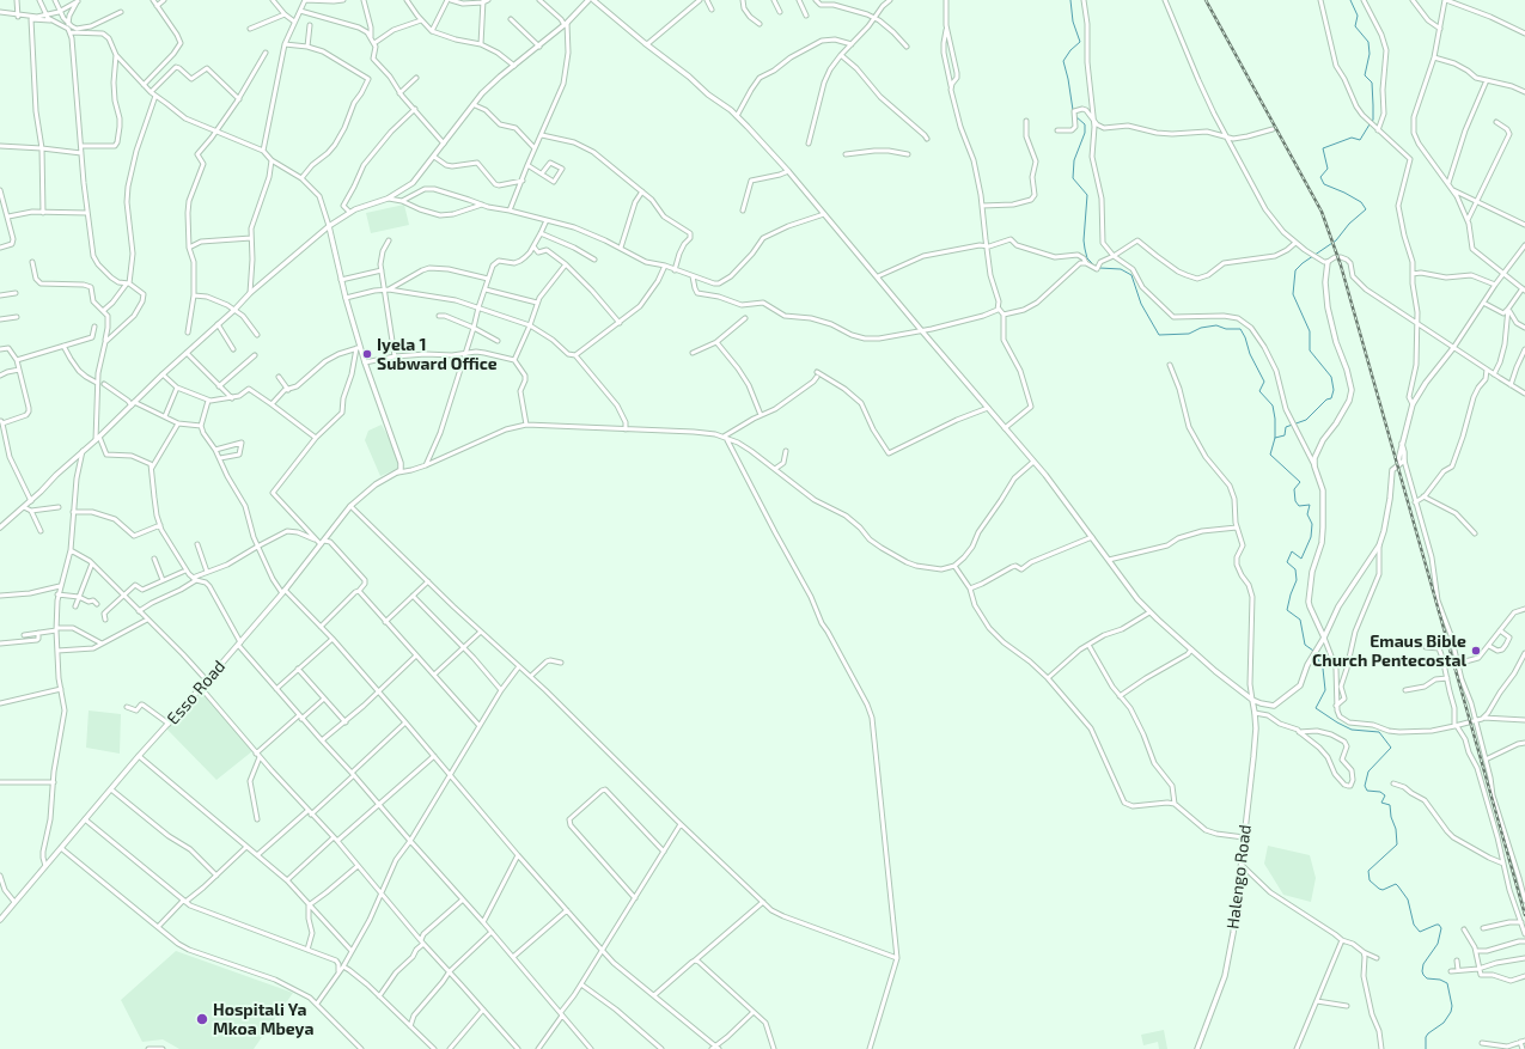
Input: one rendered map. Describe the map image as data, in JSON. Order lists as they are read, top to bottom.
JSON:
{
  "streets": {
    "street": ["Esso Road", "Halengo Road"]
  },
  "places": ["Iyela 1 Subward Office", "Emaus Bible Church Pentecostal", "Hospitali Ya Mkoa Mbeya"]
}
